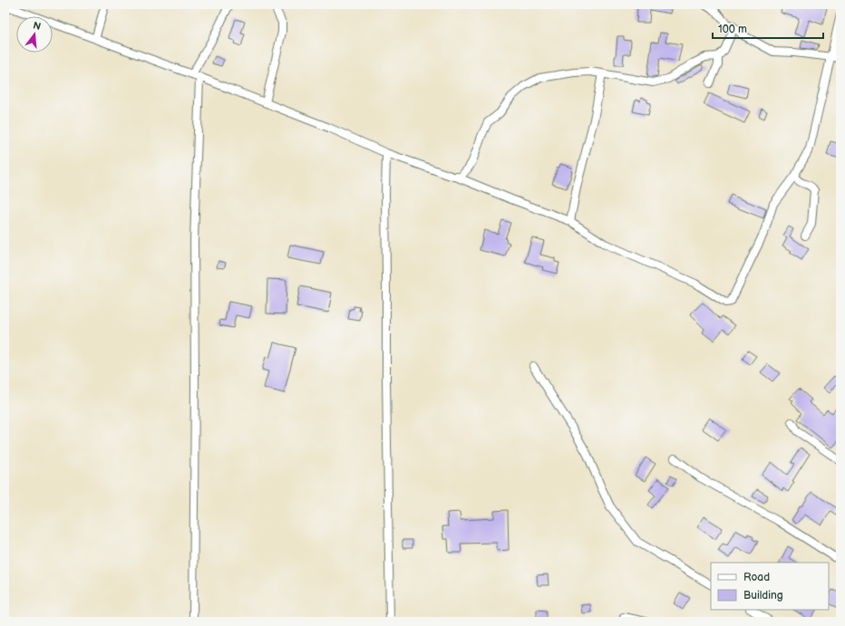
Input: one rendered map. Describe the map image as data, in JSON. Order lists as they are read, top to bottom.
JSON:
{
  "legend": ["Road", "Building"],
  "scale_bar": "100 m",
  "north": "top"
}
